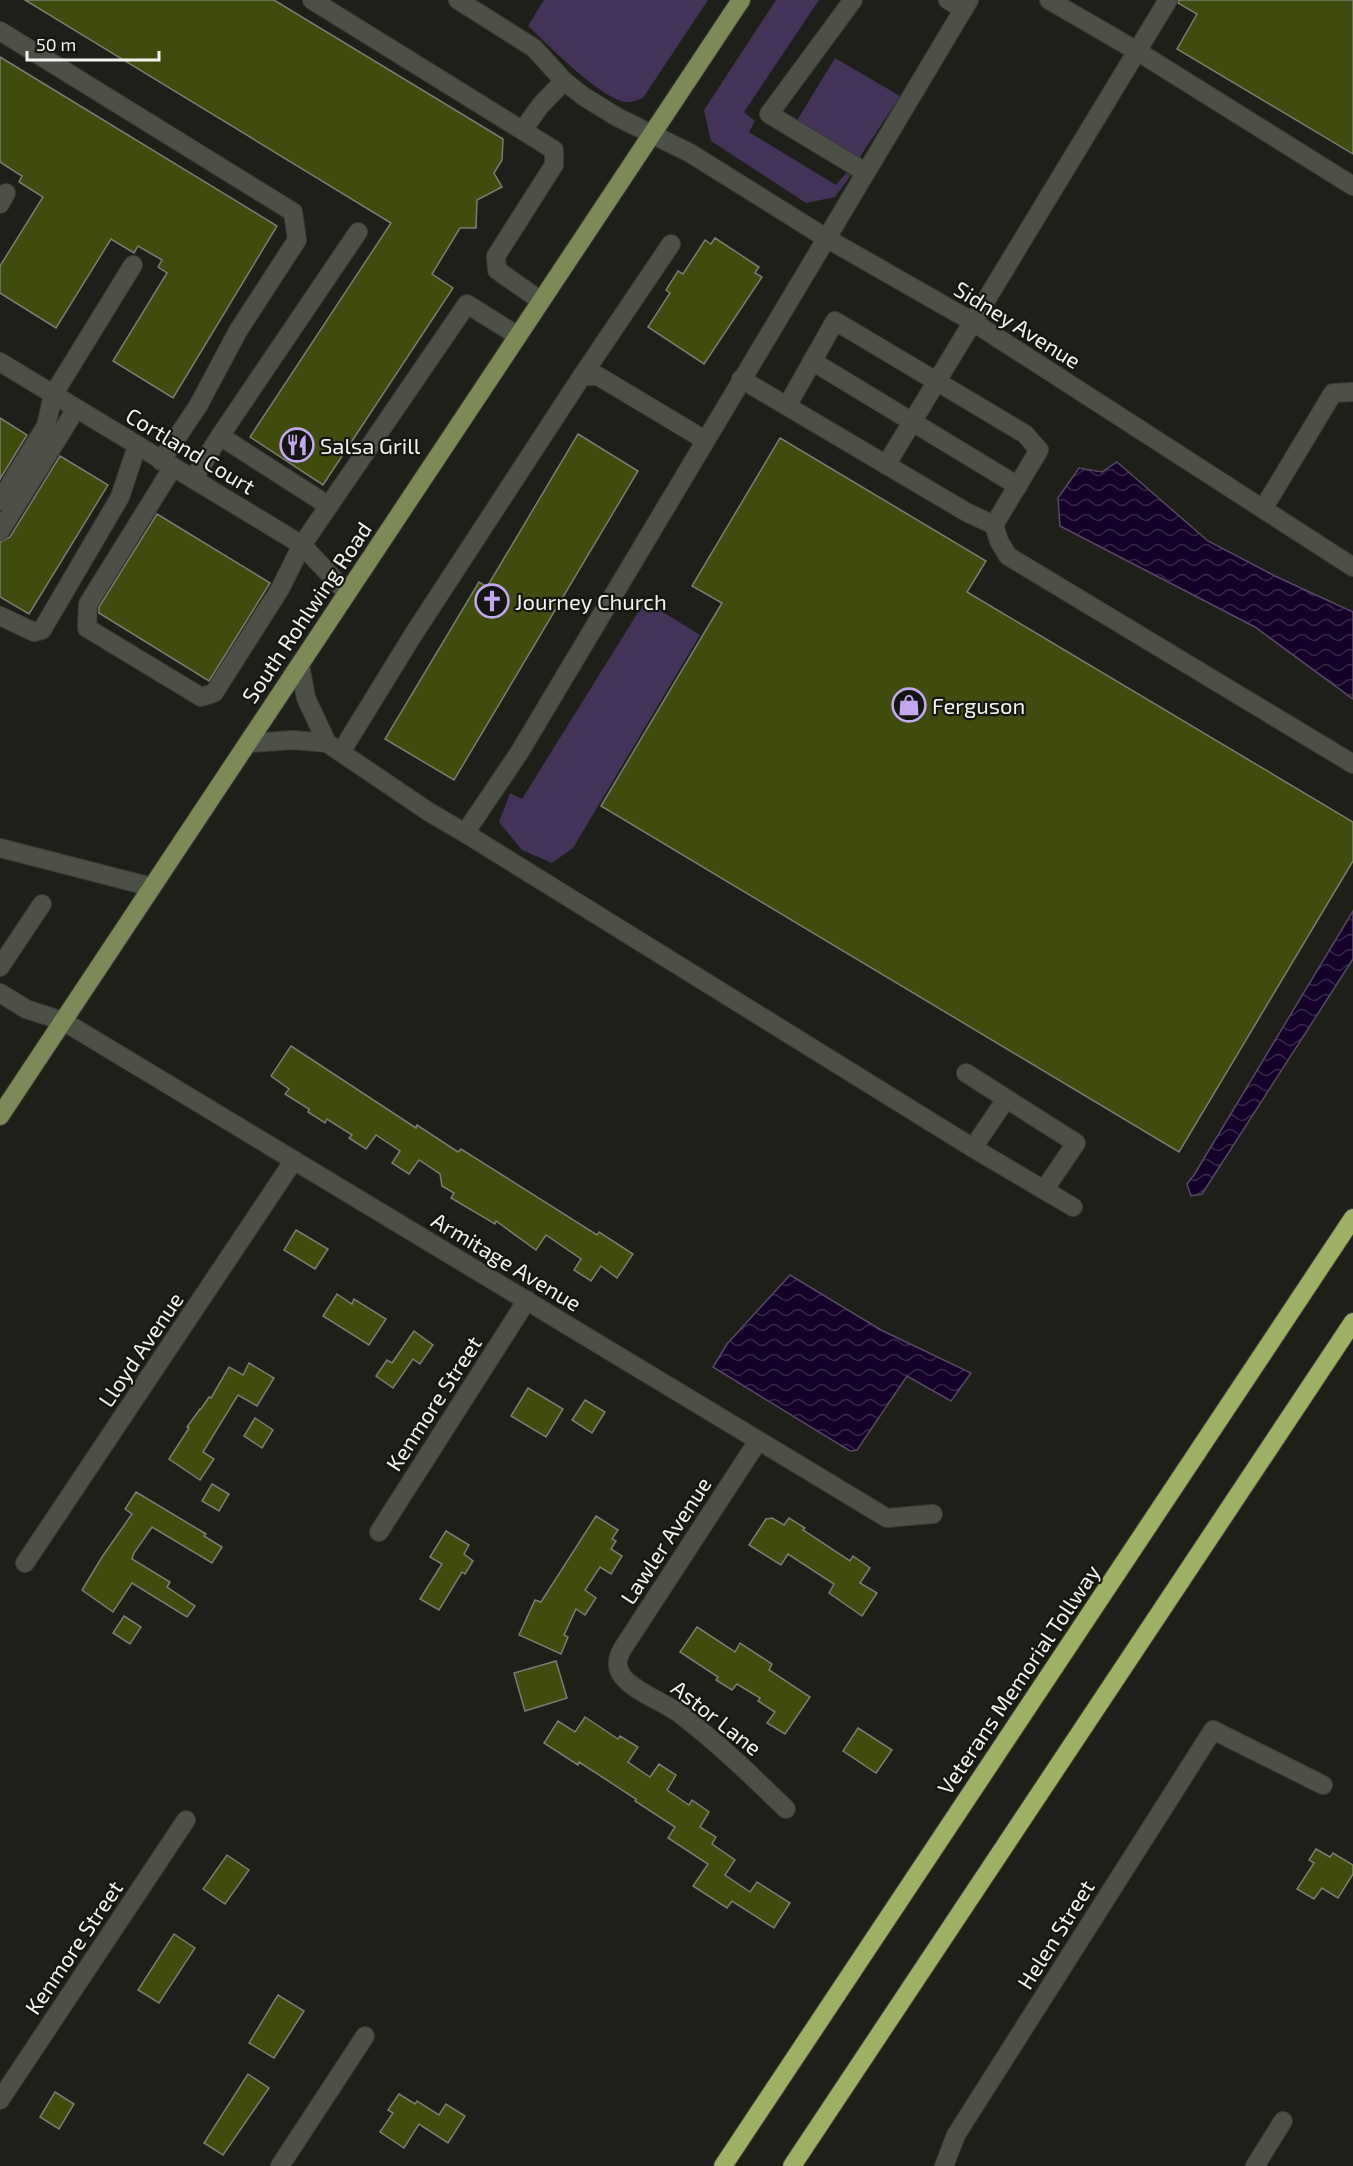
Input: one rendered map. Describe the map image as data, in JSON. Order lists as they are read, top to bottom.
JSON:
{
  "streets": {
    "highway": ["Veterans Memorial Tollway"],
    "main road": ["South Rohlwing Road"],
    "street": [
      "Sidney Avenue",
      "Cortland Court",
      "Armitage Avenue",
      "Lloyd Avenue",
      "Kenmore Street",
      "Lawler Avenue",
      "Astor Lane",
      "Helen Street"
    ]
  },
  "crossings": [
    ["Sidney Avenue", "South Rohlwing Road"],
    ["Cortland Court", "South Rohlwing Road"],
    ["South Rohlwing Road", "Armitage Avenue"],
    ["Armitage Avenue", "Lloyd Avenue"],
    ["Armitage Avenue", "Kenmore Street"],
    ["Armitage Avenue", "Lawler Avenue"],
    ["Lawler Avenue", "Astor Lane"]
  ],
  "places": {
    "restaurant": ["Salsa Grill"],
    "church": ["Journey Church"],
    "shop": ["Ferguson"]
  },
  "scale_bar": "50 m"
}
